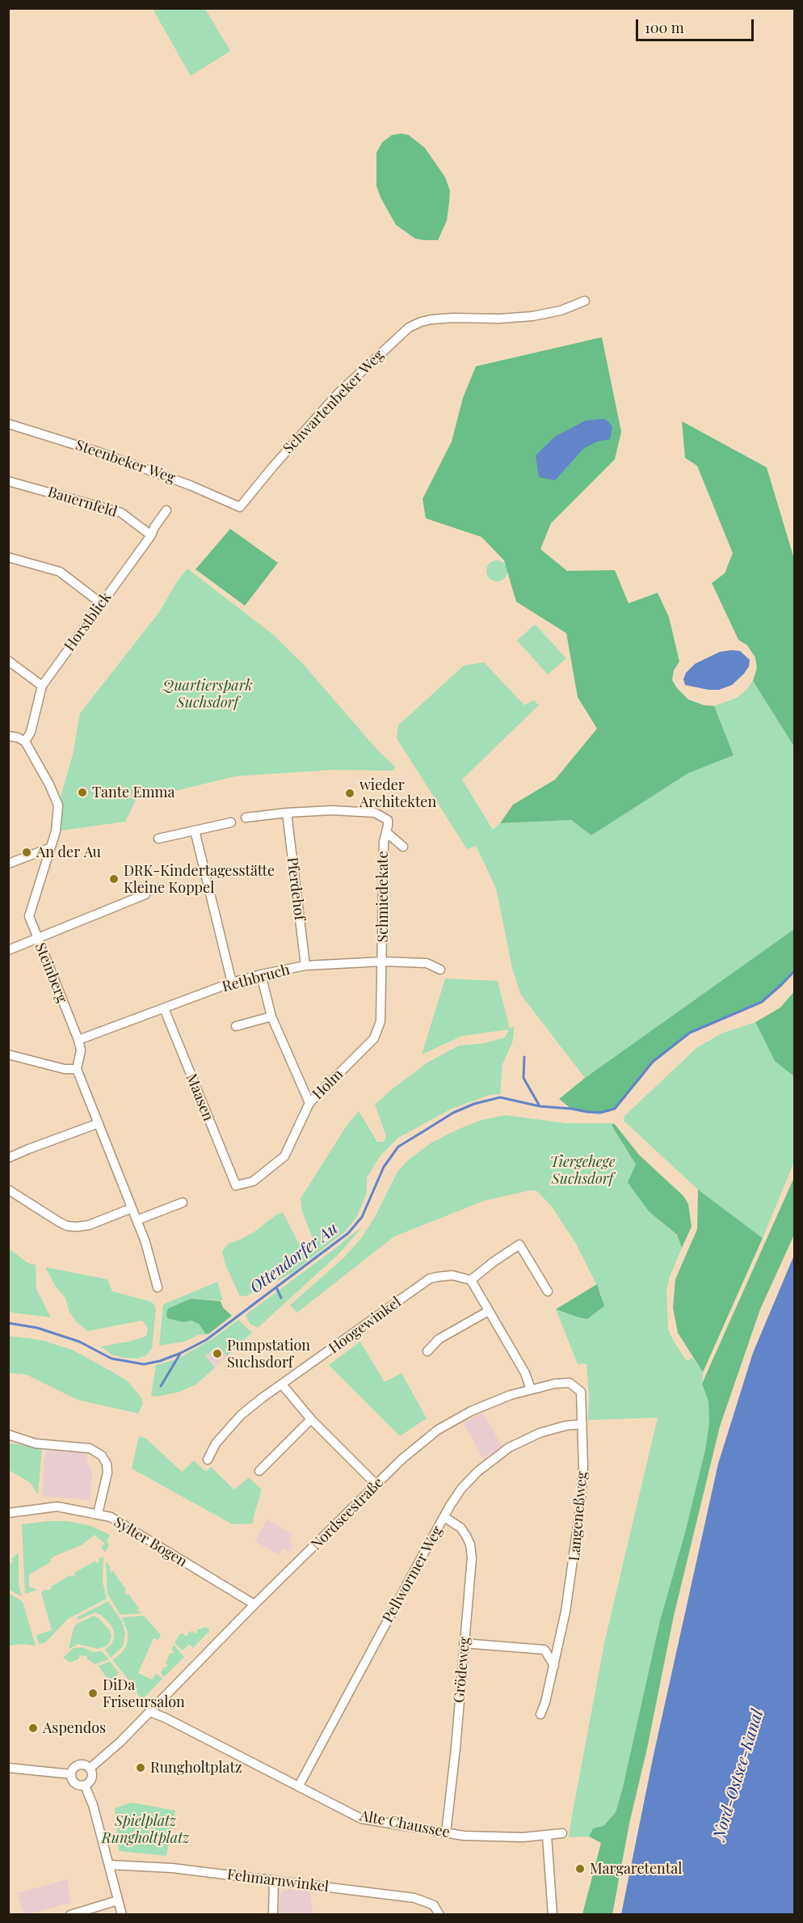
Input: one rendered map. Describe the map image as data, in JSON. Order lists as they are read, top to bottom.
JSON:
{
  "streets": {
    "street": [
      "Schwartenbeker Weg",
      "Steenbeker Weg",
      "Bauernfeld",
      "Horstblick",
      "Pferdehof",
      "Schmiedekate",
      "Steinberg",
      "Rethbruch",
      "Holm",
      "Maasen",
      "Hoogewinkel",
      "Nordseestraße",
      "Langeneßweg",
      "Sylter Bogen",
      "Pellwormer Weg",
      "Grödeweg",
      "Alte Chaussee",
      "Fehmarnwinkel"
    ]
  },
  "crossings": [
    ["Schwartenbeker Weg", "Steenbeker Weg"],
    ["Bauernfeld", "Horstblick"],
    ["Horstblick", "Steinberg"],
    ["Pferdehof", "Schmiedekate"],
    ["Pferdehof", "Rethbruch"],
    ["Schmiedekate", "Rethbruch"],
    ["Schmiedekate", "Holm"],
    ["Steinberg", "Rethbruch"],
    ["Rethbruch", "Holm"],
    ["Rethbruch", "Maasen"],
    ["Holm", "Maasen"],
    ["Nordseestraße", "Langeneßweg"],
    ["Nordseestraße", "Sylter Bogen"],
    ["Nordseestraße", "Alte Chaussee"],
    ["Langeneßweg", "Pellwormer Weg"],
    ["Pellwormer Weg", "Grödeweg"],
    ["Pellwormer Weg", "Alte Chaussee"],
    ["Grödeweg", "Alte Chaussee"]
  ],
  "water": ["Ottendorfer Au", "Nord-Ostsee-Kanal"],
  "parks": ["Quartierspark Suchsdorf", "Tiergehege Suchsdorf", "Spielplatz Rungholtplatz"],
  "places": [
    "Tante Emma",
    "wieder Architekten",
    "An der Au",
    "DRK-Kindertagesstätte Kleine Koppel",
    "Pumpstation Suchsdorf",
    "DiDa Friseursalon",
    "Aspendos",
    "Rungholtplatz",
    "Margaretental"
  ],
  "scale_bar": "100 m"
}
